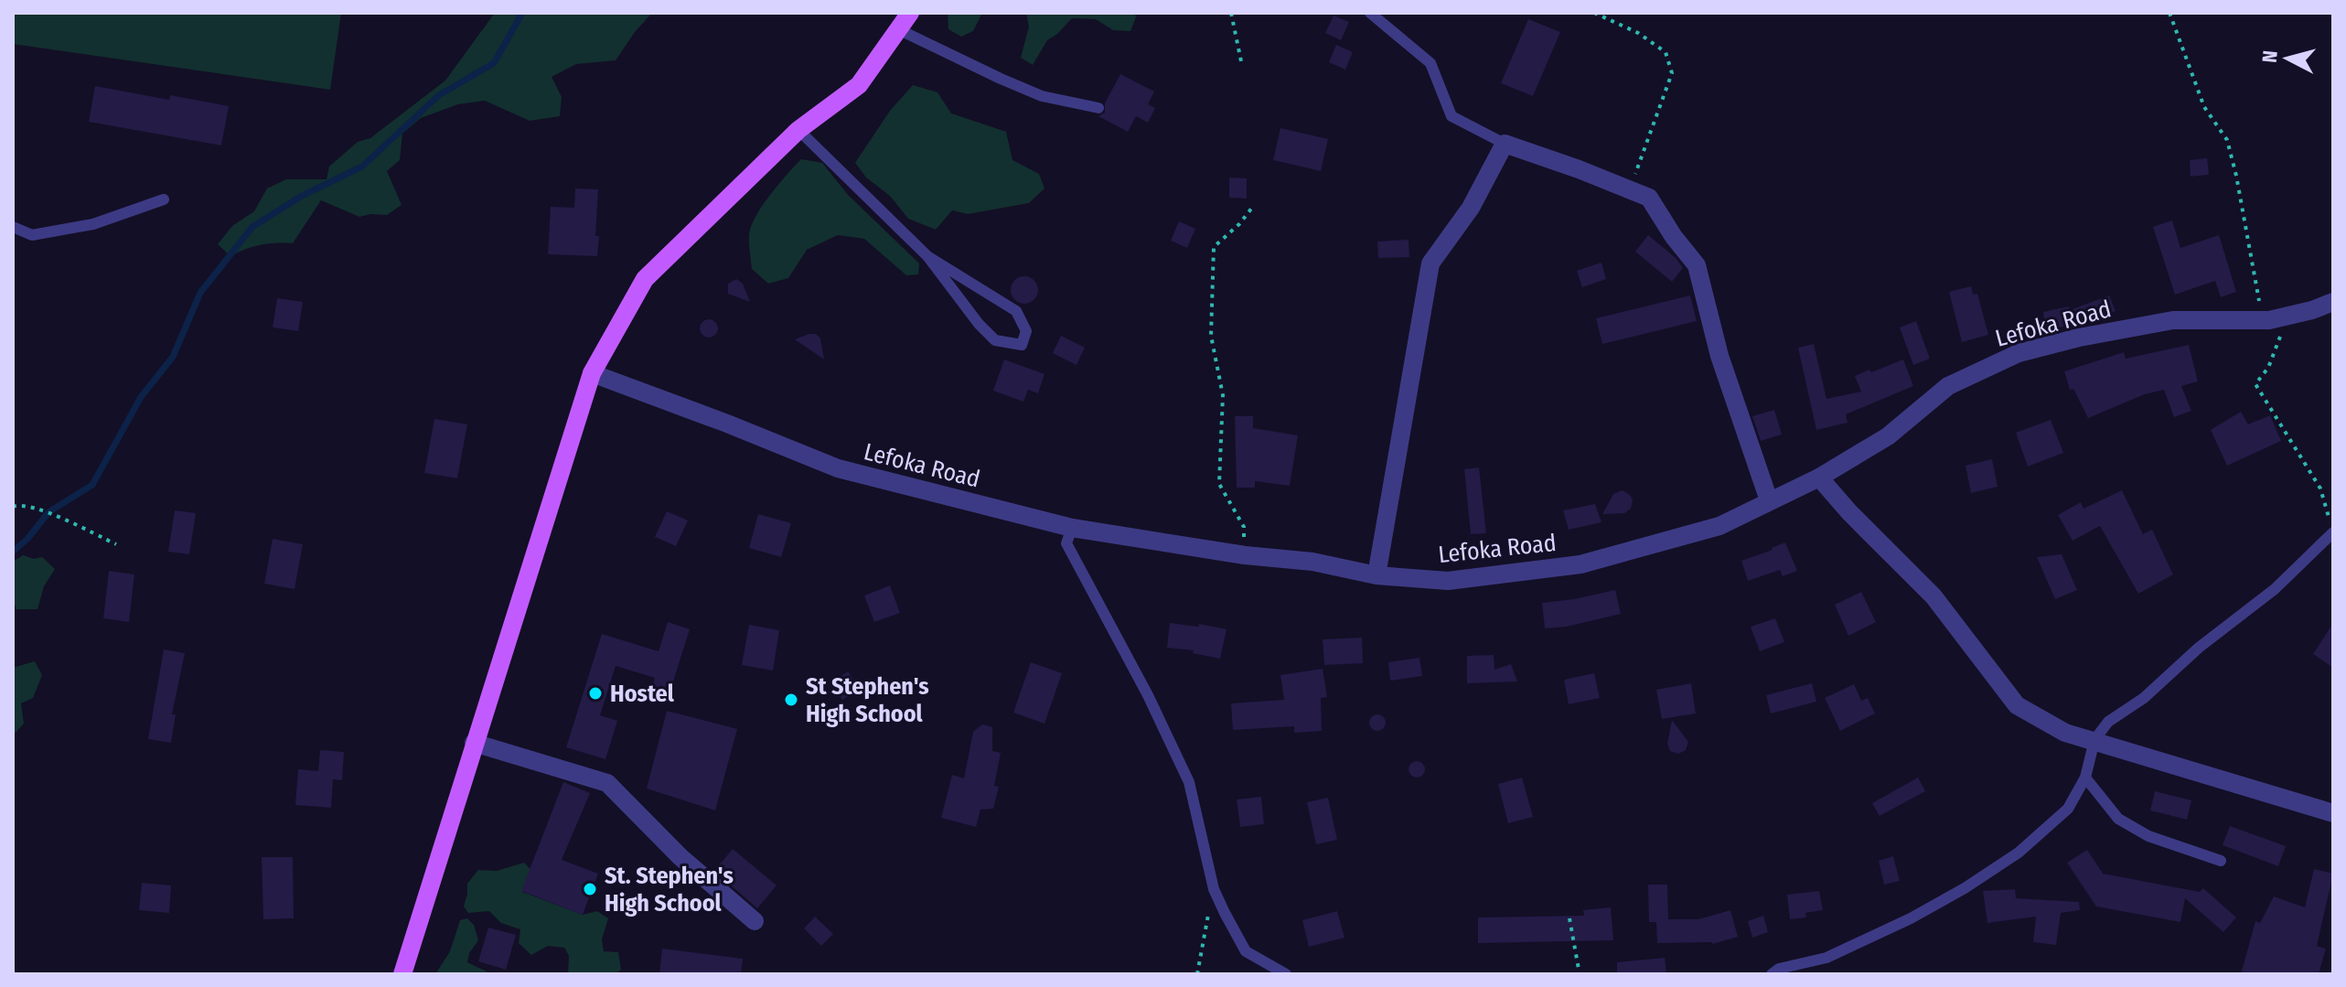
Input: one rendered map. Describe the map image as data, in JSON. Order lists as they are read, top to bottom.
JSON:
{
  "streets": {
    "street": ["Lefoka Road"]
  },
  "places": ["Hostel", "St Stephen's High School", "St. Stephen's High School"],
  "north": "left"
}
